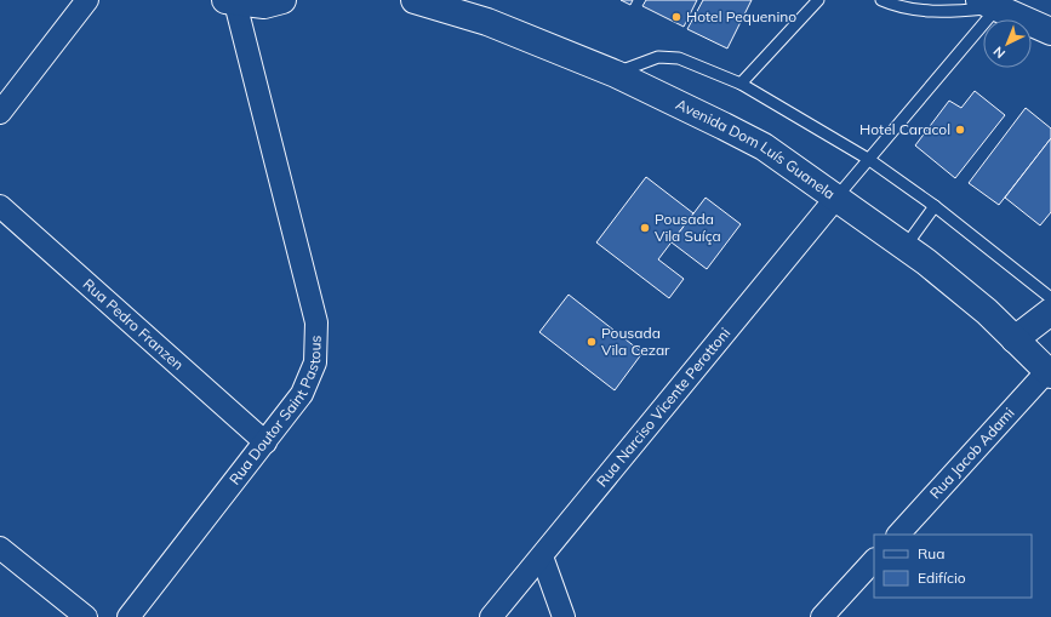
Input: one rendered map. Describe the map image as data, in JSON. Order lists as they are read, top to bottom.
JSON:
{
  "streets": {
    "main road": ["Avenida Dom Luís Guanela"],
    "street": [
      "Rua Pedro Franzen",
      "Rua Narciso Vicente Perottoni",
      "Rua Doutor Saint Pastous",
      "Rua Jacob Adami"
    ]
  },
  "crossings": [
    ["Avenida Dom Luís Guanela", "Rua Narciso Vicente Perottoni"],
    ["Avenida Dom Luís Guanela", "Rua Jacob Adami"],
    ["Rua Pedro Franzen", "Rua Doutor Saint Pastous"]
  ],
  "places": [
    "Hotel Pequenino",
    "Hotel Caracol",
    "Pousada Vila Suíça",
    "Pousada Vila Cezar"
  ],
  "legend": ["Rua", "Edifício"],
  "north": "bottom left"
}
